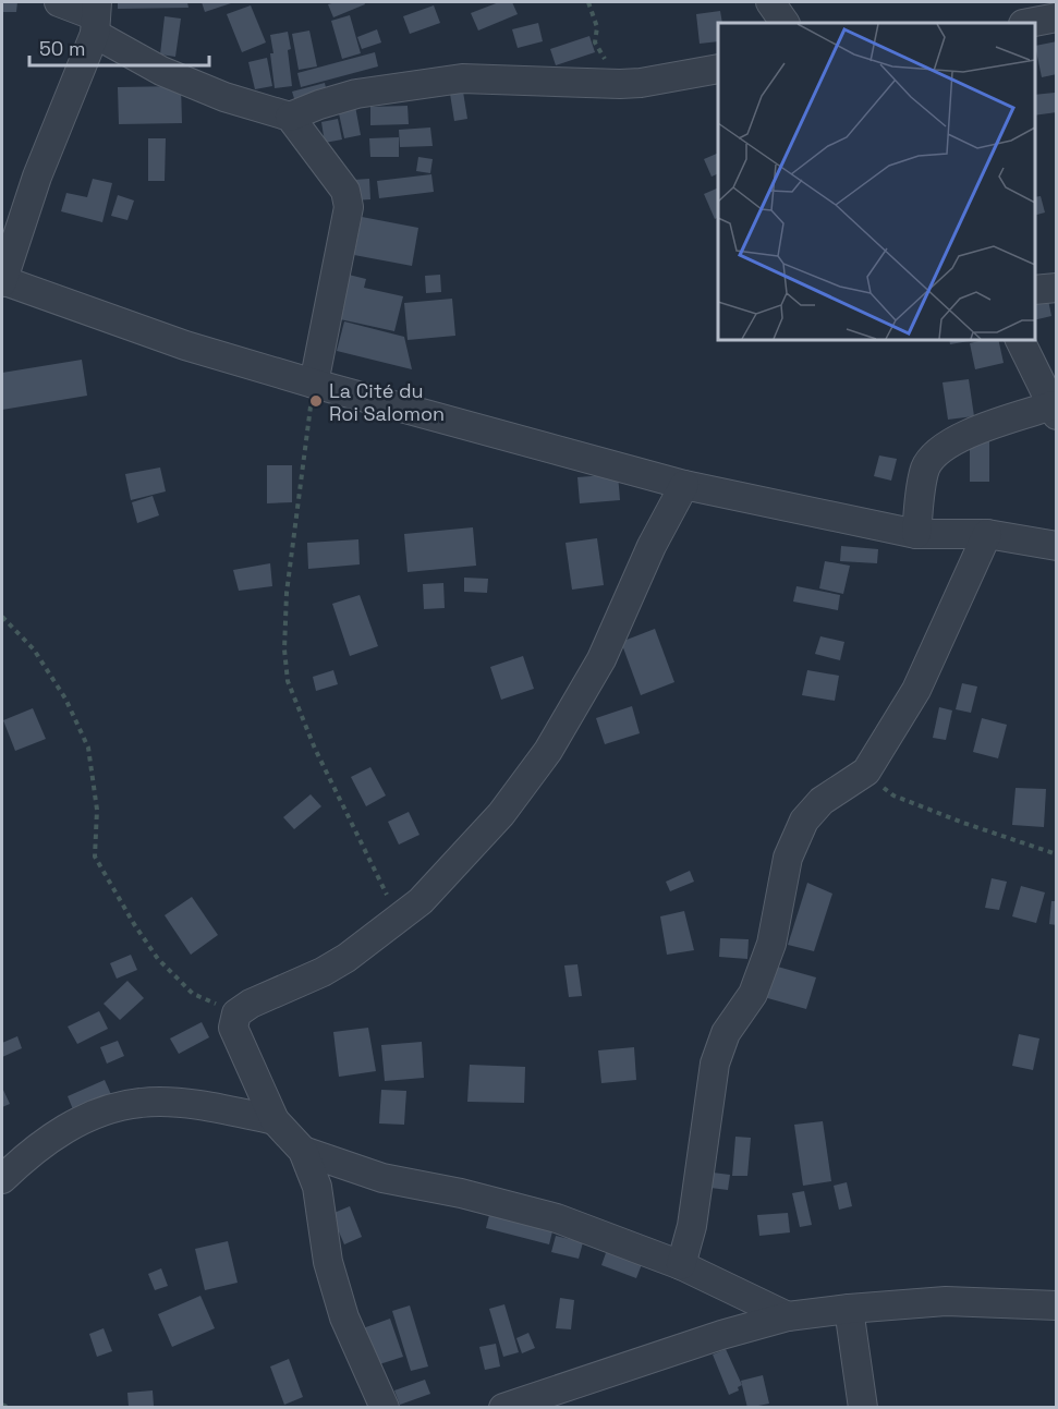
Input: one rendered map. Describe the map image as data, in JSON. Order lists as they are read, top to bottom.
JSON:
{
  "places": ["La Cité du Roi Salomon"],
  "scale_bar": "50 m"
}
